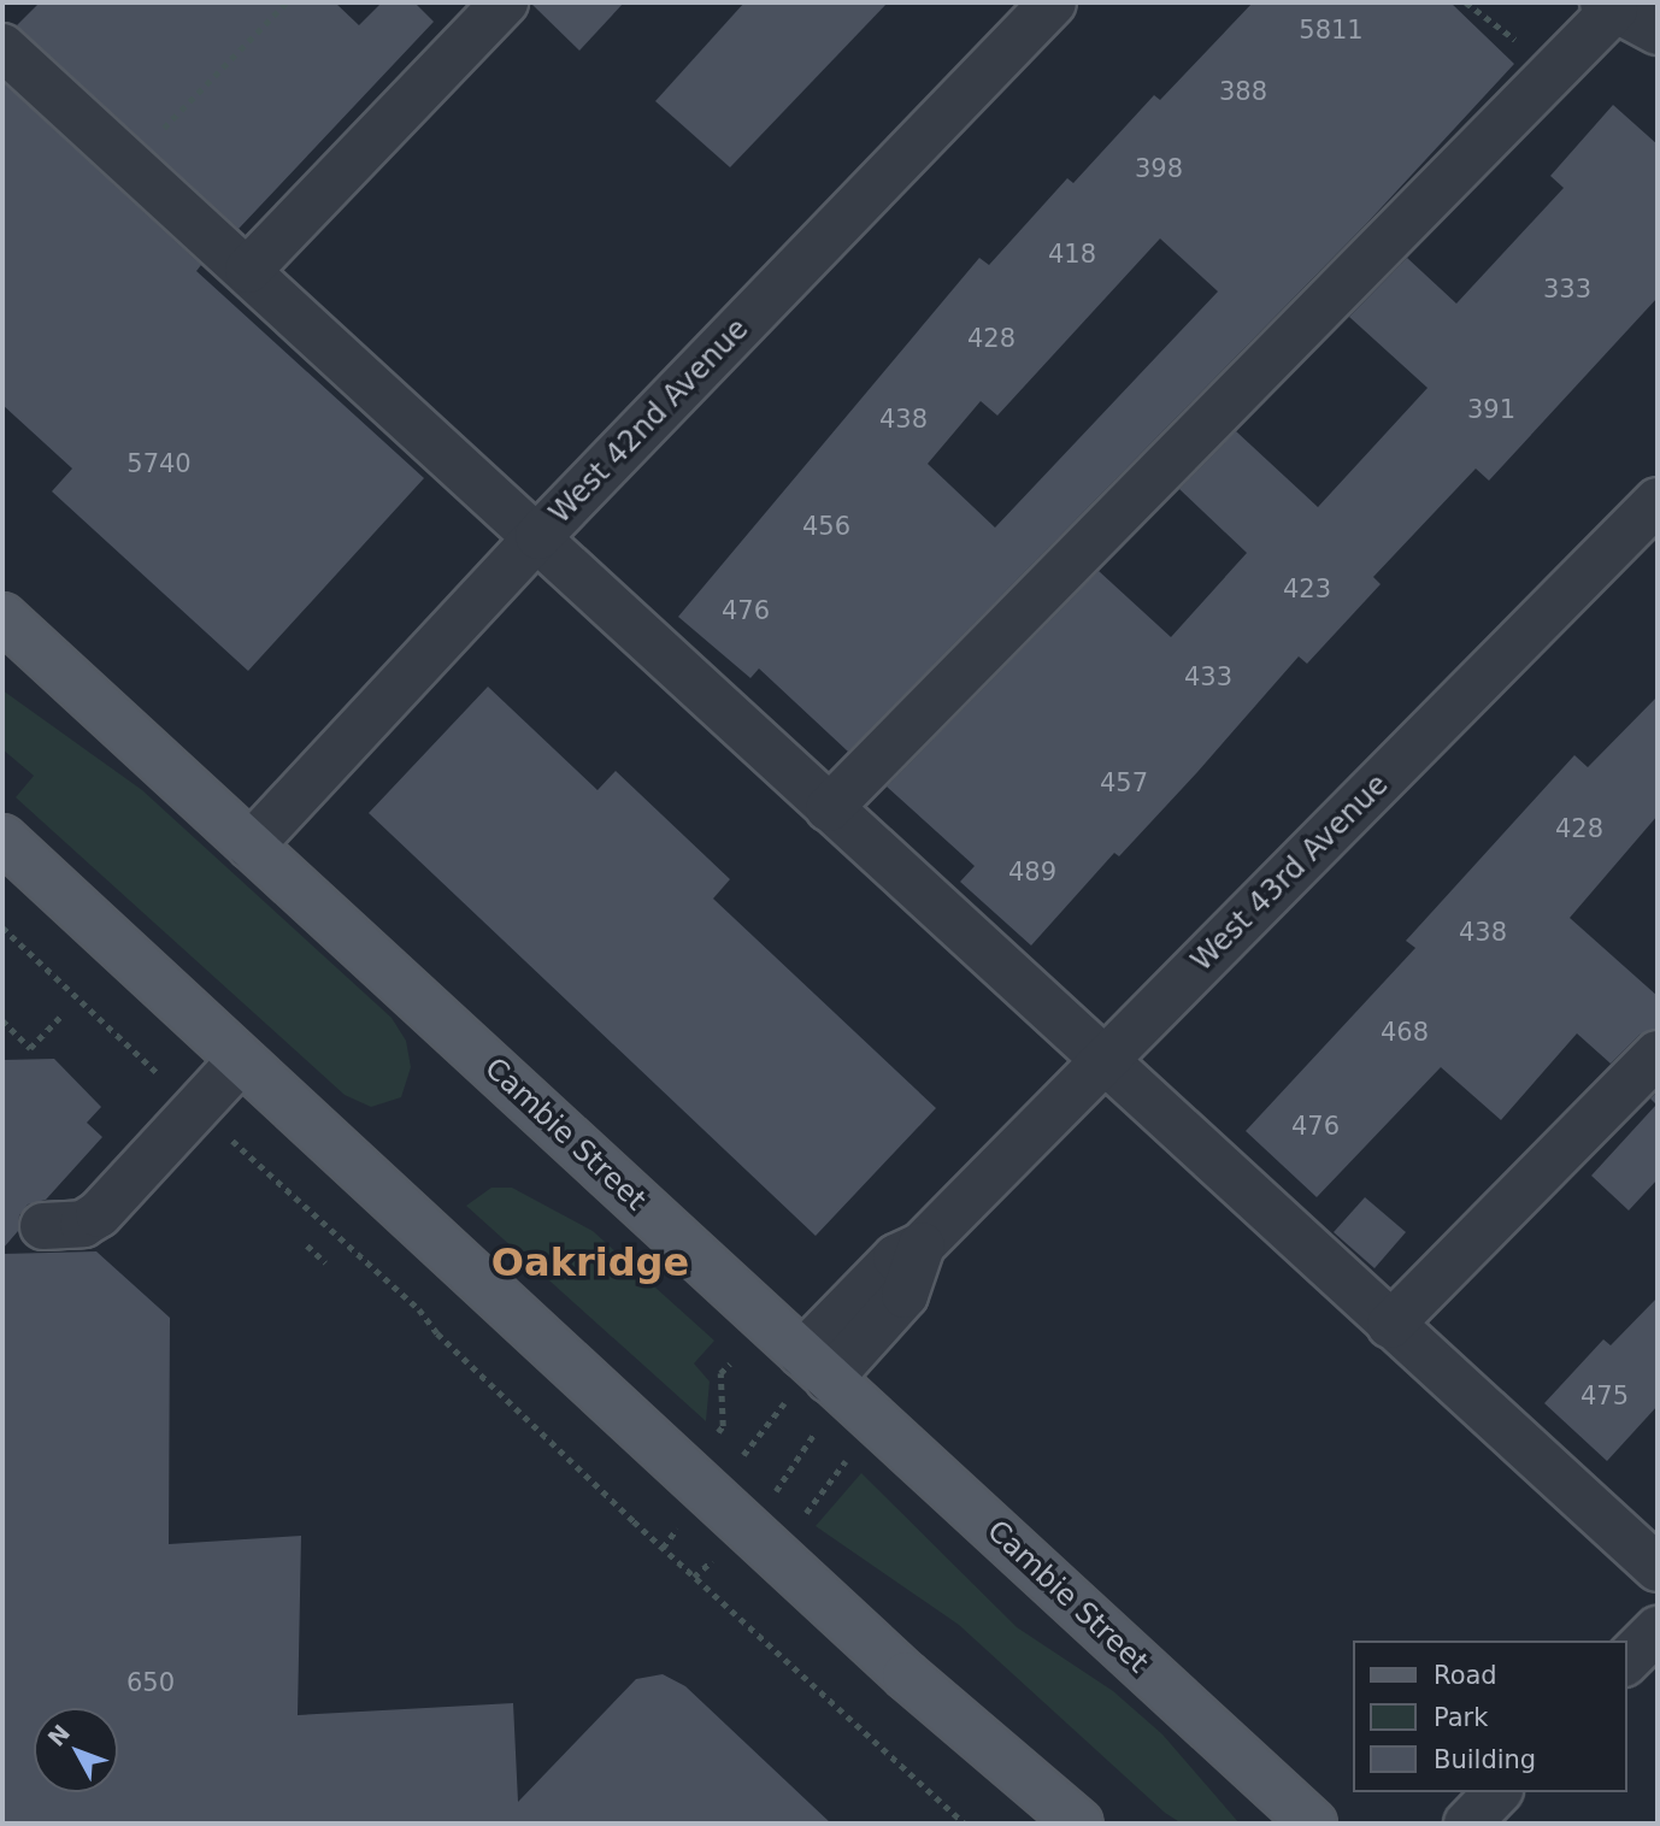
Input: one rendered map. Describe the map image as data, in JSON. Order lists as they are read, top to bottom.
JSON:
{
  "streets": {
    "main road": ["Cambie Street"],
    "street": ["West 42nd Avenue", "West 43rd Avenue"]
  },
  "crossings": [
    ["West 42nd Avenue", "Cambie Street"],
    ["West 43rd Avenue", "Cambie Street"]
  ],
  "districts": ["Oakridge"],
  "house_numbers": [
    "5811",
    "388",
    "398",
    "418",
    "333",
    "428",
    "391",
    "438",
    "5740",
    "456",
    "423",
    "476",
    "433",
    "457",
    "428",
    "489",
    "438",
    "468",
    "476",
    "475",
    "650"
  ],
  "legend": ["Road", "Park", "Building"],
  "north": "top left"
}
